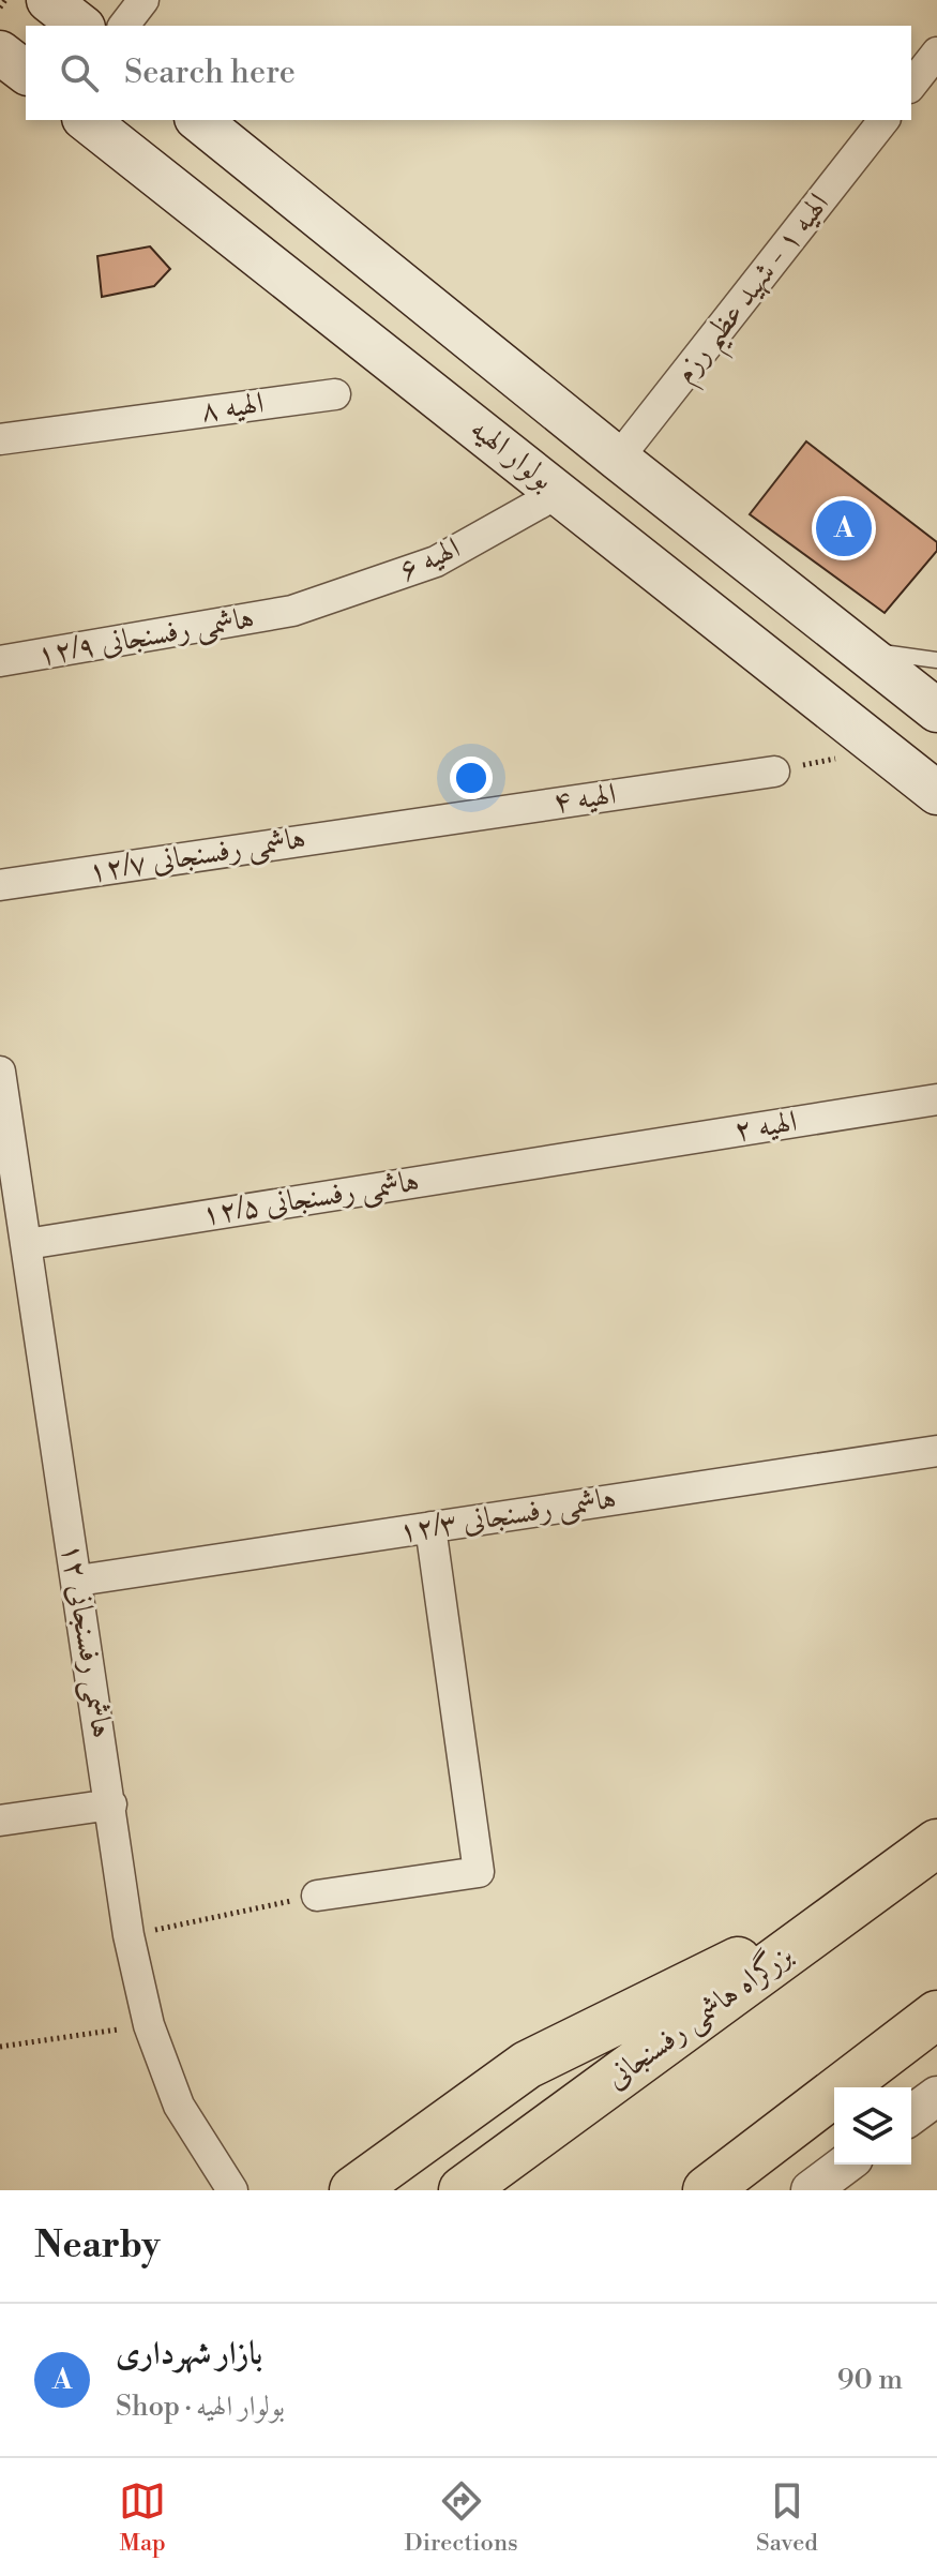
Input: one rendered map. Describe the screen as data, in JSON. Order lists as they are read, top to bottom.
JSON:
{
  "streets": {
    "highway": ["بزرگراه هاشمی رفسنجانی"],
    "main road": ["بولوار الهیه"],
    "street": [
      "الهیه ۱ - شهید عظیم رزم",
      "الهیه ۸",
      "الهیه ۶",
      "هاشمی رفسنجانی ۱۲/۹",
      "الهیه ۴",
      "هاشمی رفسنجانی ۱۲/۷",
      "الهیه ۲",
      "هاشمی رفسنجانی ۱۲/۵",
      "هاشمی رفسنجانی ۱۲/۳",
      "هاشمی رفسنجانی ۱۲"
    ]
  },
  "crossings": [
    ["الهیه ۱ - شهید عظیم رزم", "بولوار الهیه"],
    ["بولوار الهیه", "الهیه ۶"],
    ["الهیه ۶", "هاشمی رفسنجانی ۱۲/۹"],
    ["الهیه ۴", "هاشمی رفسنجانی ۱۲/۷"],
    ["الهیه ۲", "هاشمی رفسنجانی ۱۲/۵"],
    ["هاشمی رفسنجانی ۱۲/۵", "هاشمی رفسنجانی ۱۲"],
    ["هاشمی رفسنجانی ۱۲/۳", "هاشمی رفسنجانی ۱۲"]
  ],
  "page": {
    "search": "Search here",
    "pins": "A",
    "heading": "Nearby",
    "list": [
      {
        "mark": "A",
        "name": "بازار شهرداری",
        "note": "Shop · بولوار الهیه",
        "value": "90 m"
      }
    ],
    "nav": ["Map", "Directions", "Saved"]
  }
}
